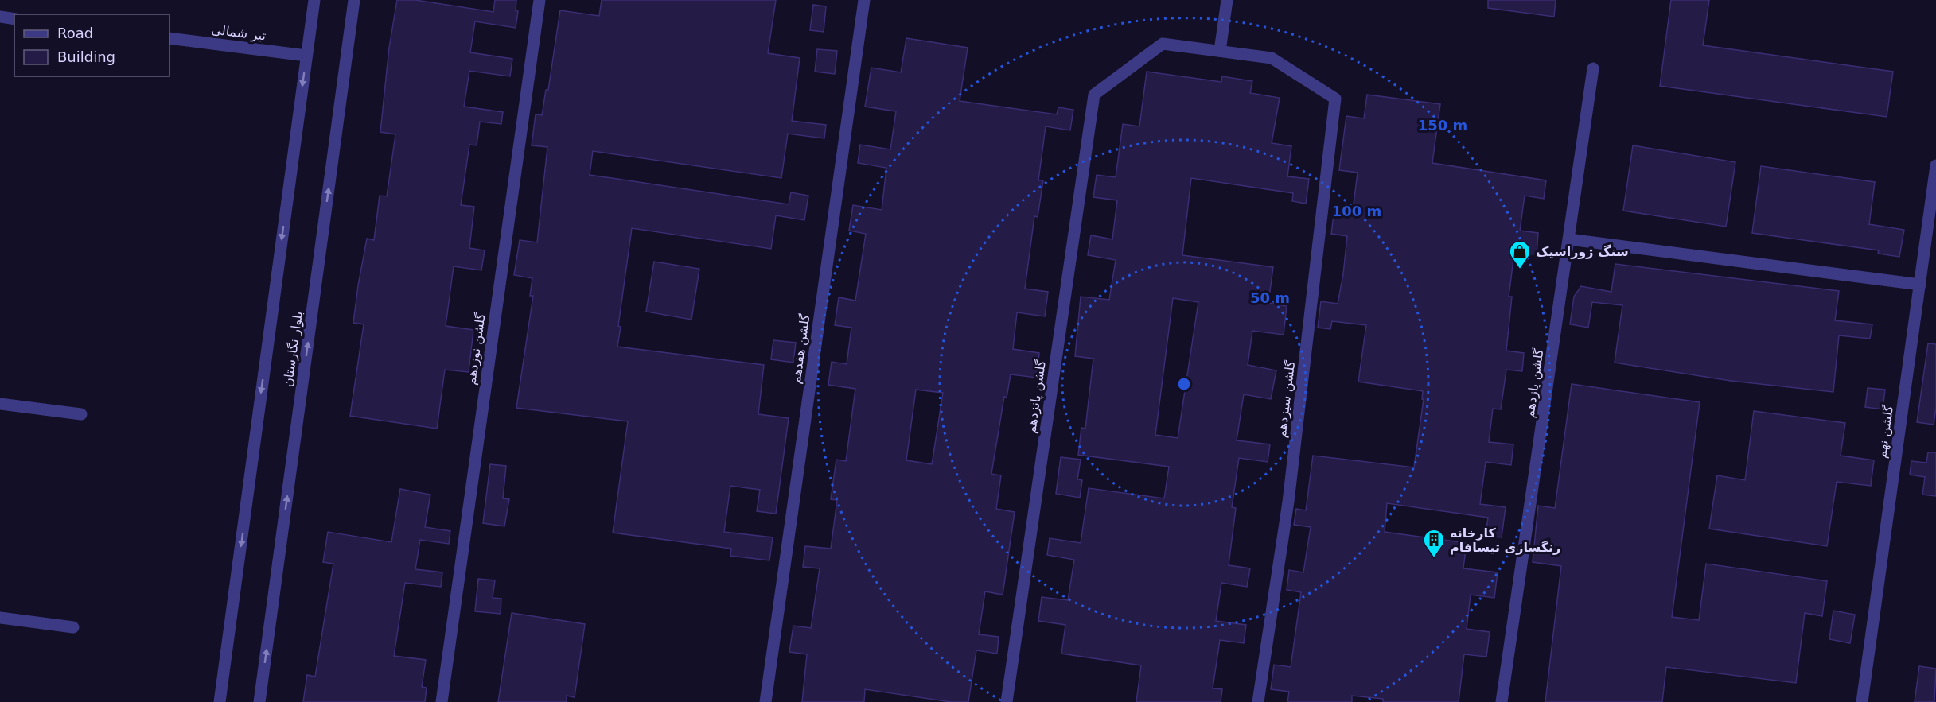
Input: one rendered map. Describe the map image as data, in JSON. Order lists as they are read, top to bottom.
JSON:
{
  "streets": {
    "street": [
      "تیر شمالی",
      "بلوار نگارستان",
      "گلشن نوزدهم",
      "گلشن هفدهم",
      "گلشن یازدهم",
      "گلشن پانزدهم",
      "گلشن سیزدهم",
      "گلشن نهم"
    ]
  },
  "crossings": [
    ["تیر شمالی", "بلوار نگارستان"],
    ["گلشن پانزدهم", "گلشن سیزدهم"]
  ],
  "places": {
    "shop": ["سنگ ژوراسیک"],
    "building": ["کارخانه رنگسازی تیسافام"]
  },
  "legend": ["Road", "Building"],
  "rings": ["150 m", "100 m", "50 m"]
}
